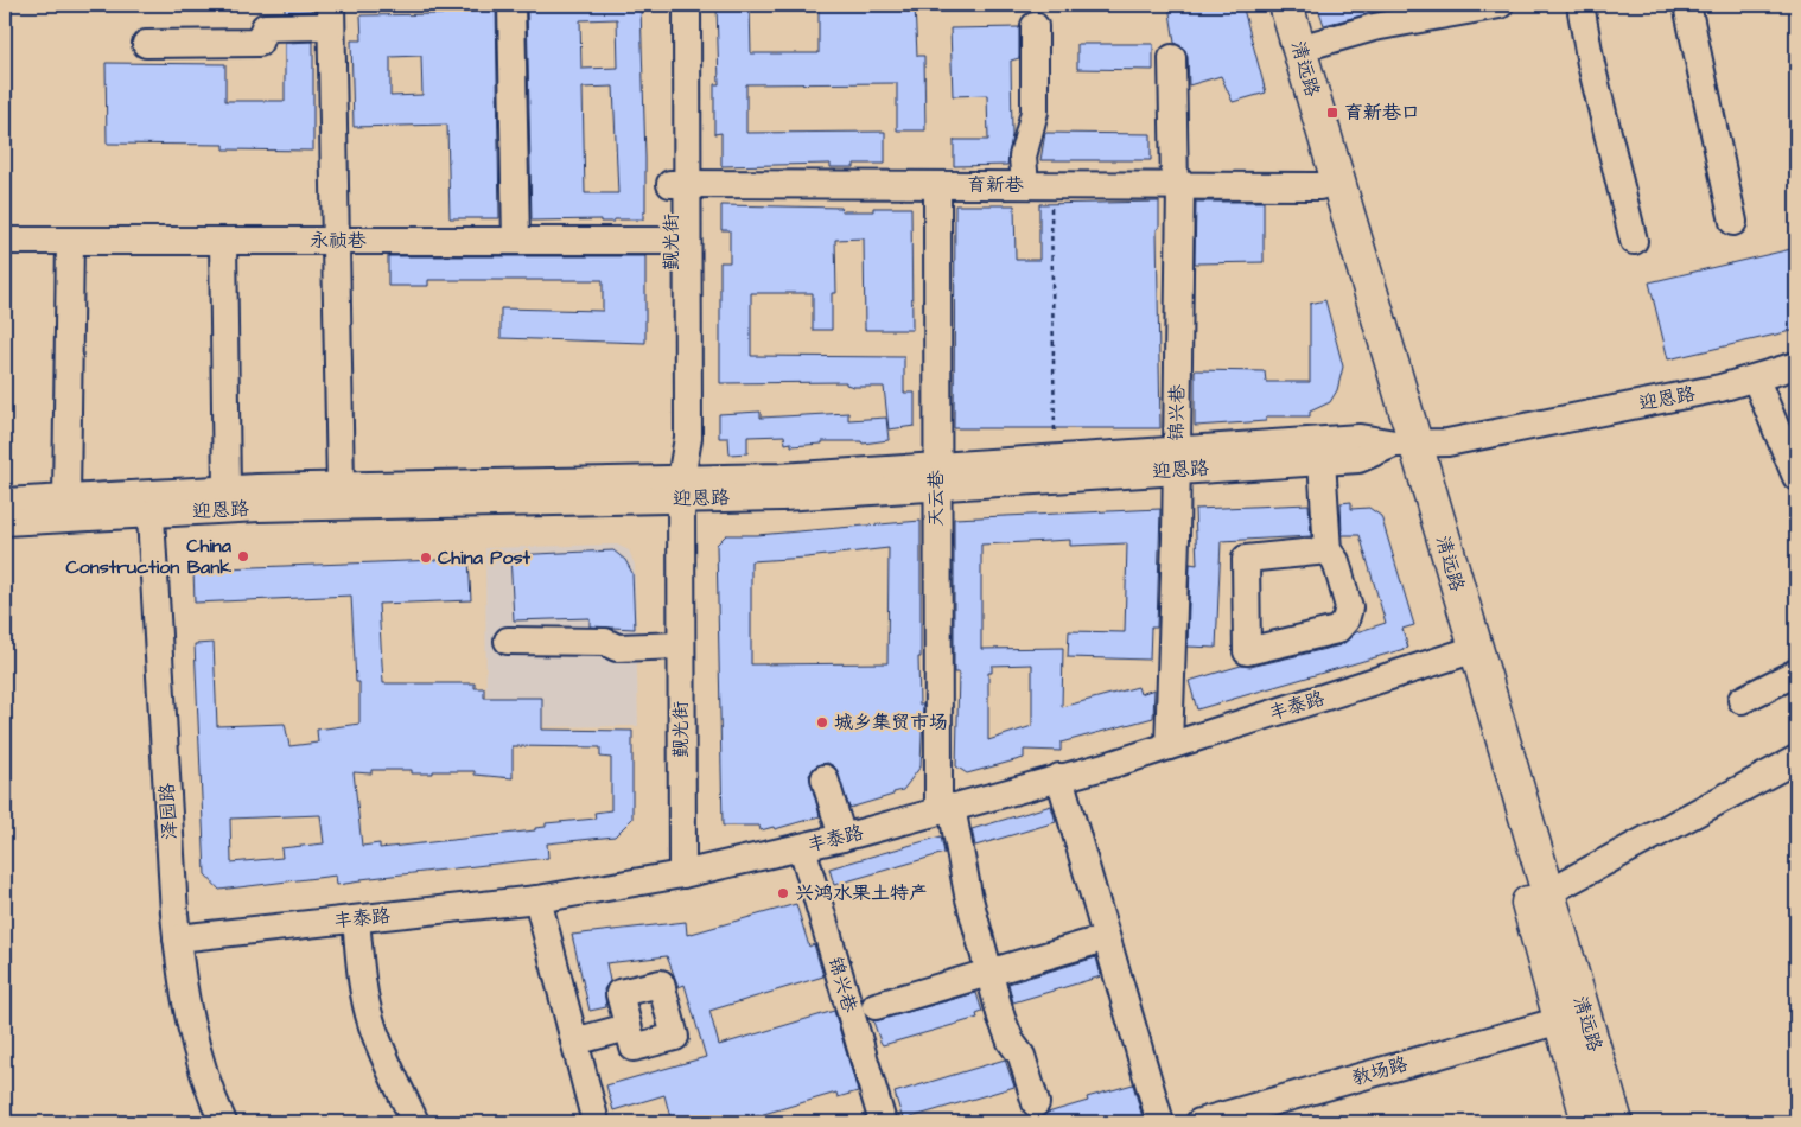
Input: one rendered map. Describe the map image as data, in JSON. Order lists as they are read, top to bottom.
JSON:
{
  "streets": {
    "main road": ["清远路"],
    "street": [
      "育新巷",
      "永祯巷",
      "觐光街",
      "迎恩路",
      "锦兴巷",
      "天云巷",
      "丰泰路",
      "泽园路",
      "教场路"
    ]
  },
  "crossings": [
    ["清远路", "育新巷"],
    ["清远路", "迎恩路"],
    ["清远路", "丰泰路"],
    ["清远路", "教场路"],
    ["育新巷", "觐光街"],
    ["育新巷", "锦兴巷"],
    ["育新巷", "天云巷"],
    ["永祯巷", "觐光街"],
    ["觐光街", "迎恩路"],
    ["觐光街", "丰泰路"],
    ["迎恩路", "锦兴巷"],
    ["迎恩路", "天云巷"],
    ["迎恩路", "泽园路"],
    ["锦兴巷", "丰泰路"],
    ["天云巷", "丰泰路"],
    ["丰泰路", "泽园路"]
  ],
  "places": {
    "transit": ["育新巷口"],
    "other": [
      "China Construction Bank",
      "China Post",
      "城乡集贸市场",
      "兴鸿水果土特产"
    ]
  }
}
